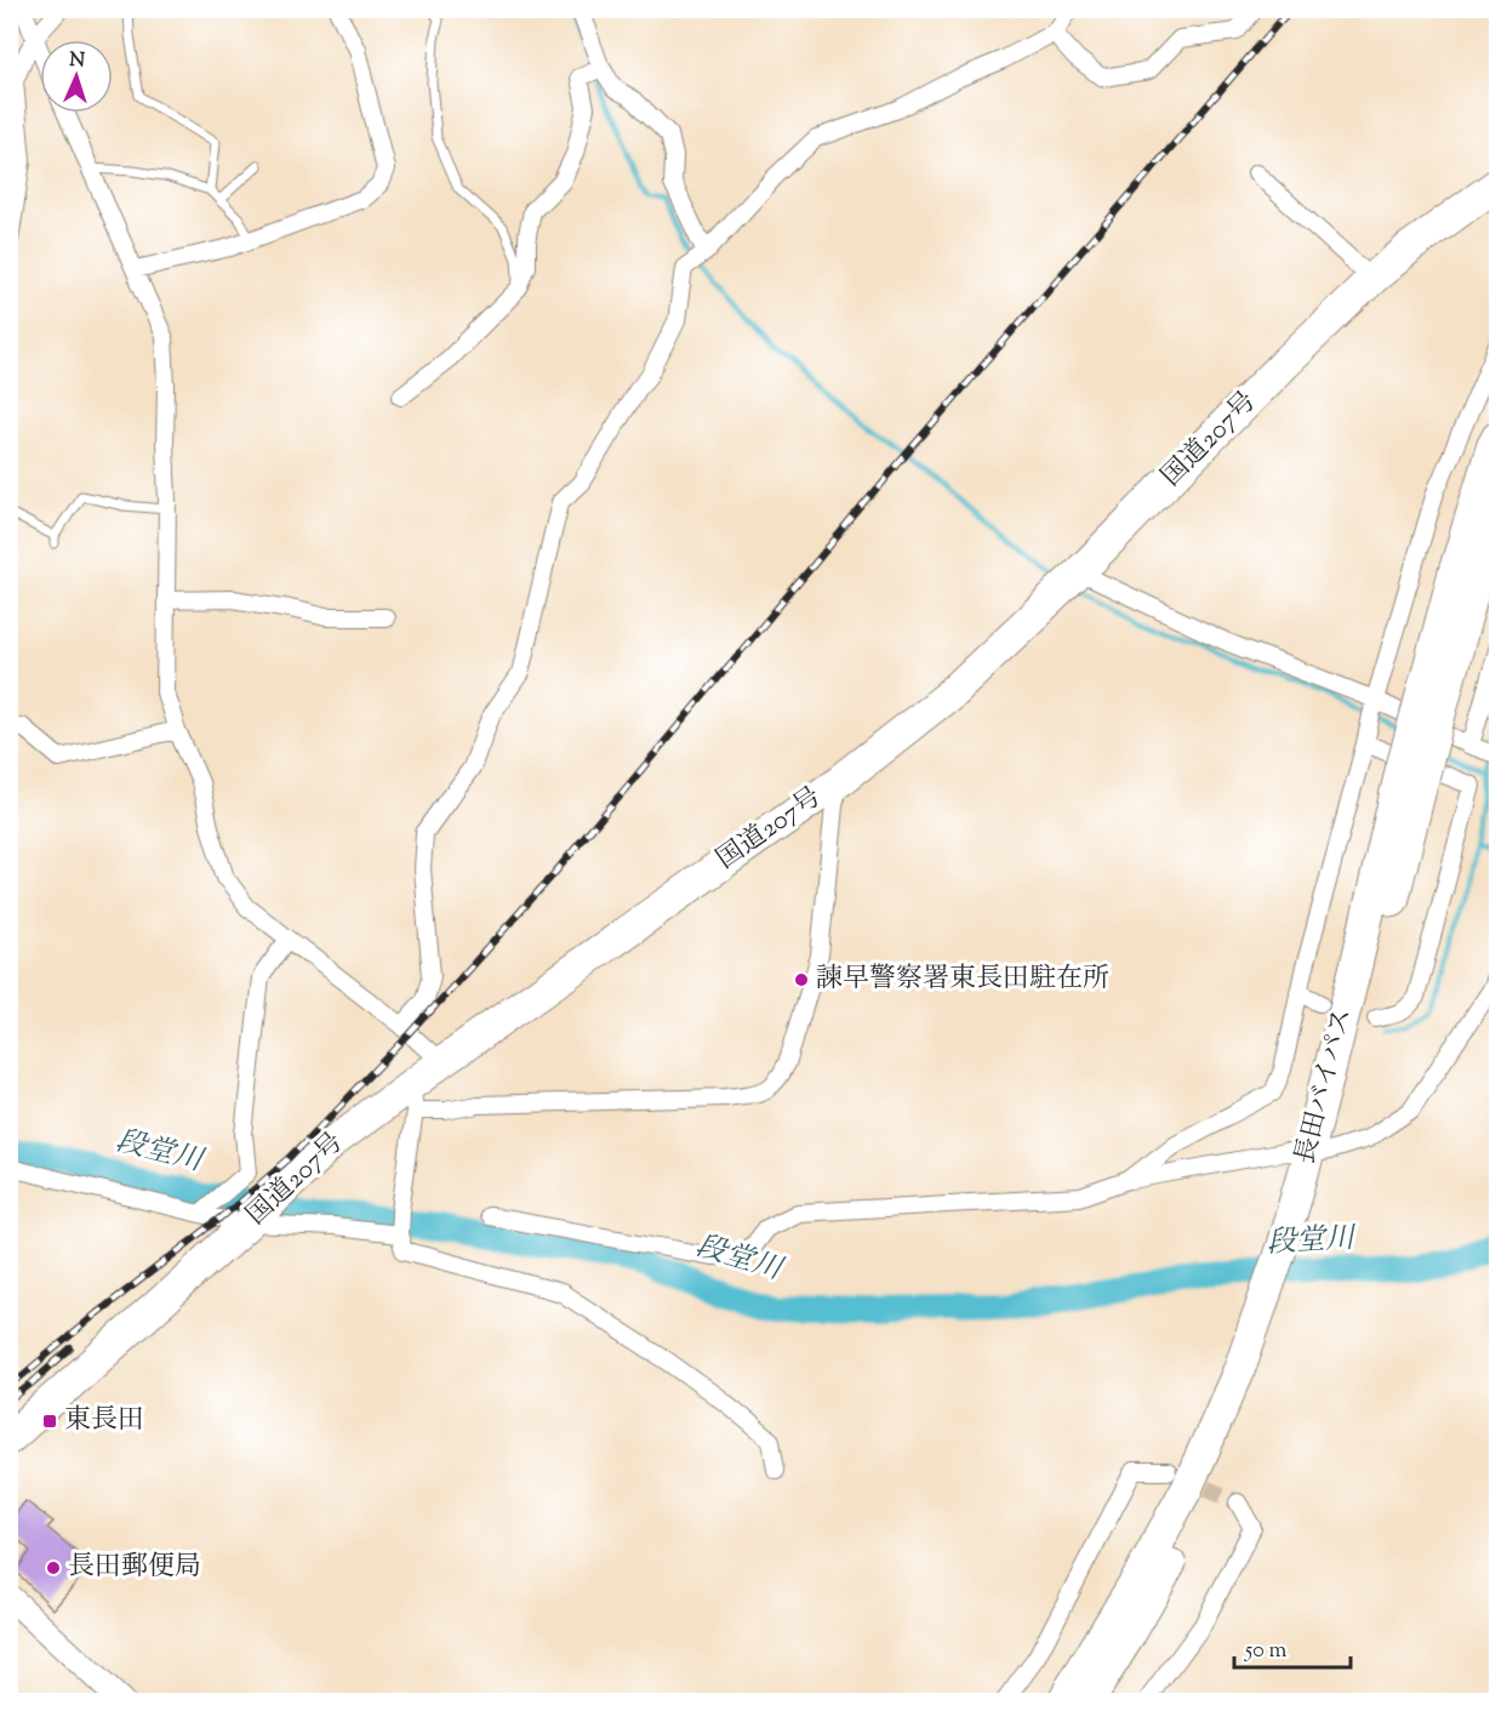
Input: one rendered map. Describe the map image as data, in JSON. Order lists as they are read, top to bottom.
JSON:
{
  "streets": {
    "highway": ["国道207号", "長田バイパス"]
  },
  "water": ["段堂川"],
  "places": {
    "other": ["諫早警察署東長田駐在所", "長田郵便局"],
    "transit": ["東長田"]
  },
  "scale_bar": "50 m",
  "north": "top"
}
